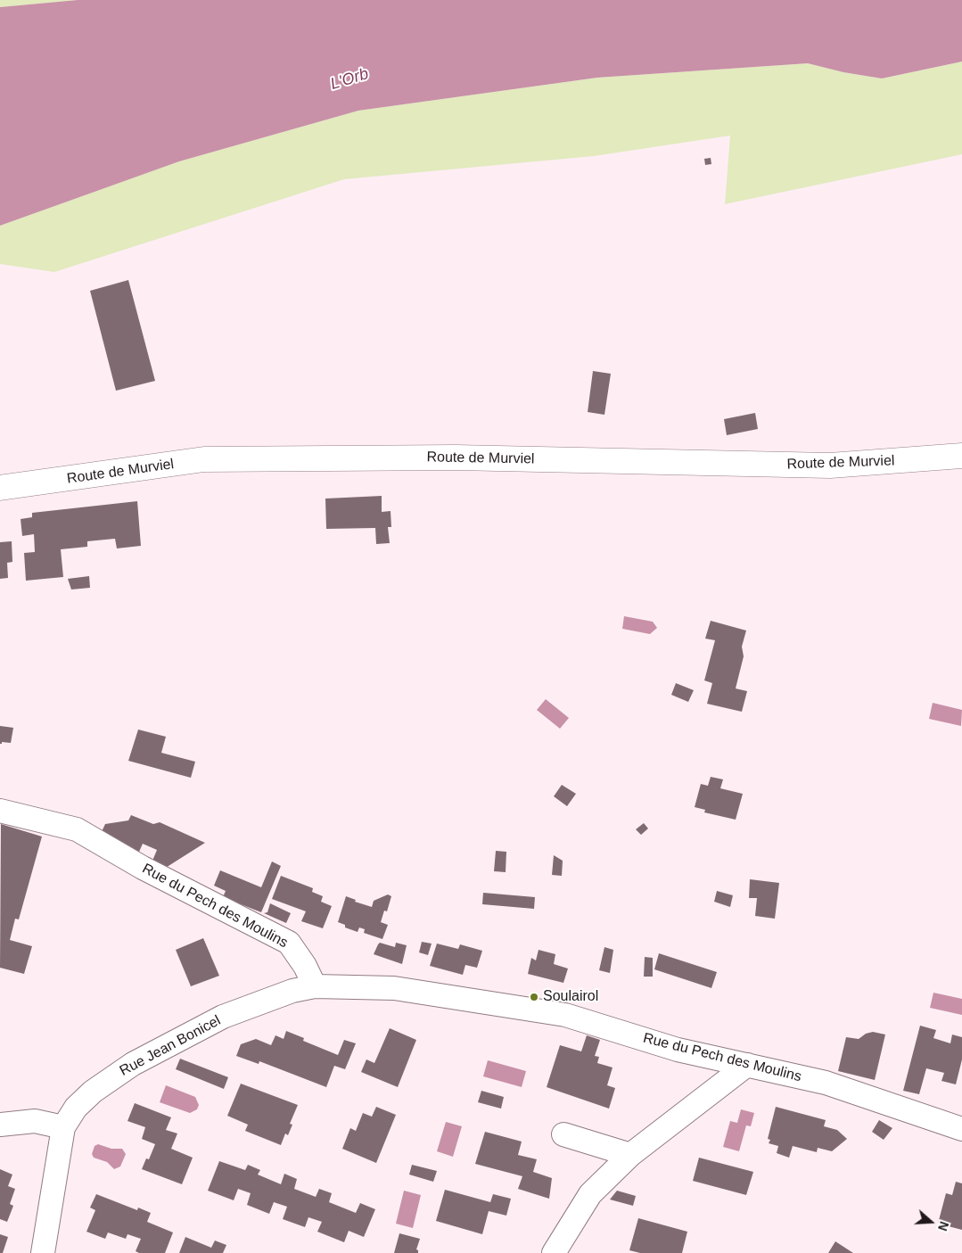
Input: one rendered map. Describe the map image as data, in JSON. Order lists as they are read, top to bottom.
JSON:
{
  "streets": {
    "main road": ["Route de Murviel"],
    "street": ["Rue du Pech des Moulins", "Rue Jean Bonicel"]
  },
  "crossings": [
    ["Rue du Pech des Moulins", "Rue Jean Bonicel"]
  ],
  "water": ["L'Orb"],
  "places": ["Soulairol"],
  "north": "right"
}
